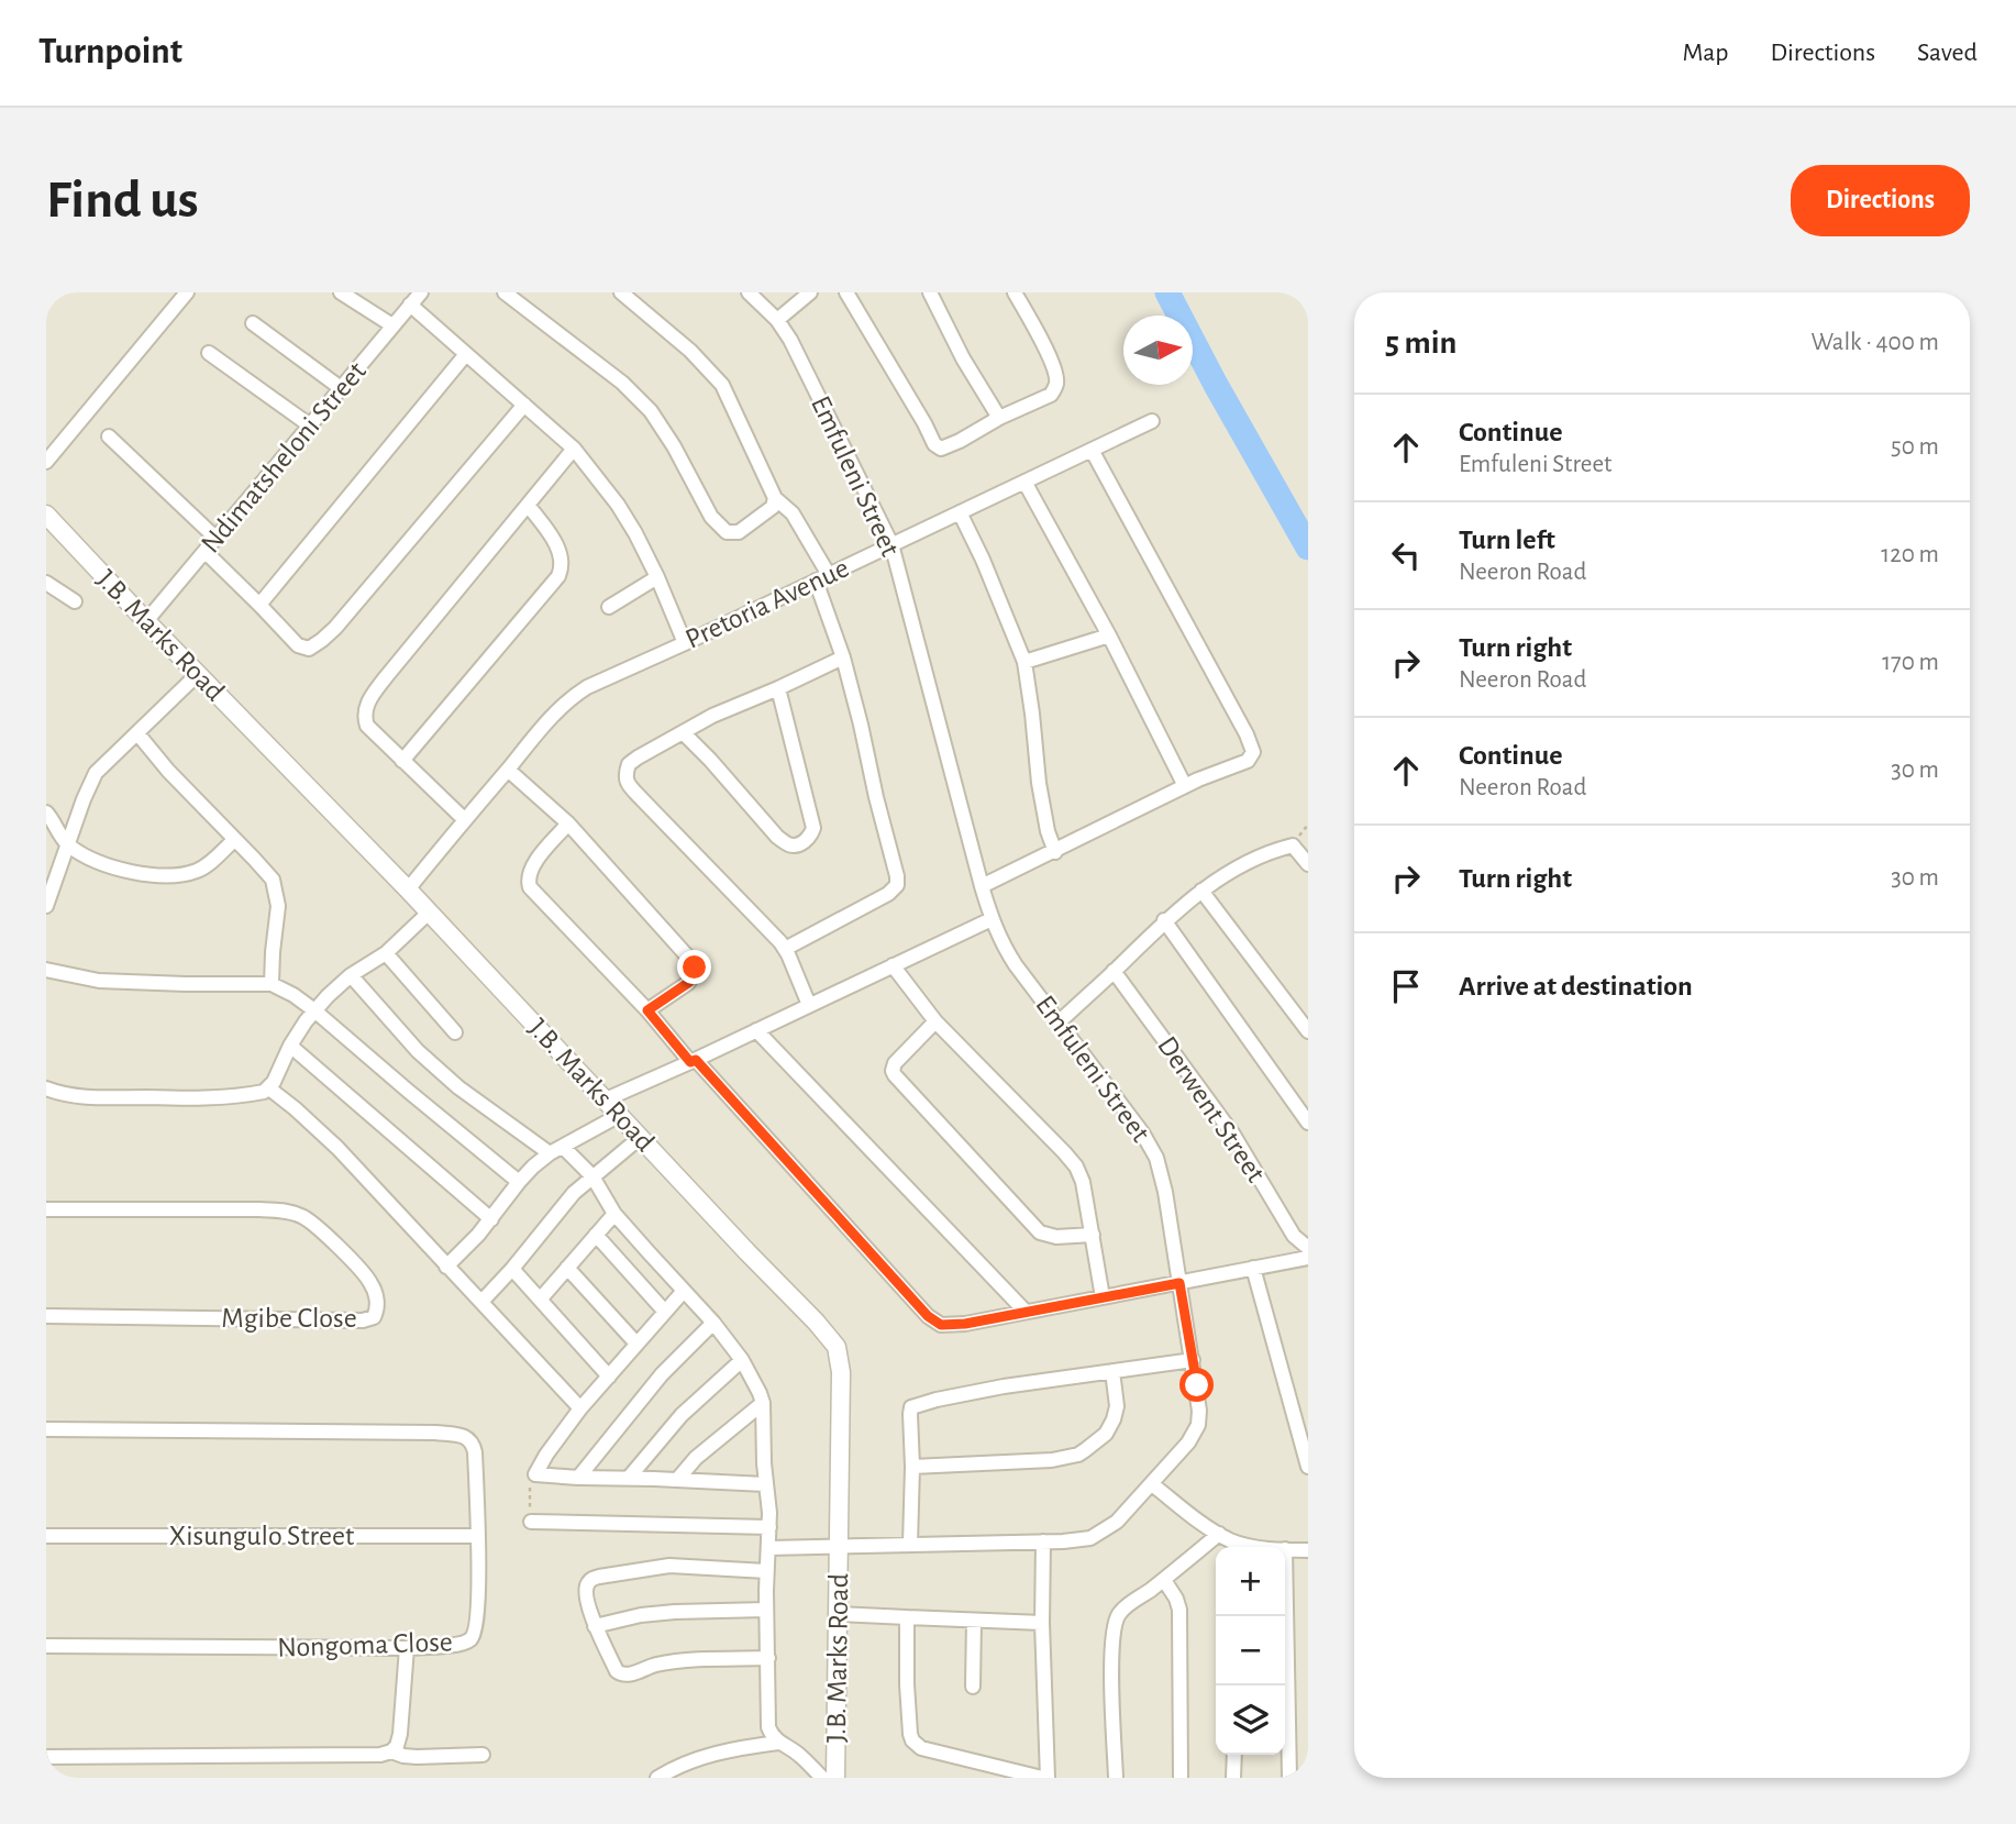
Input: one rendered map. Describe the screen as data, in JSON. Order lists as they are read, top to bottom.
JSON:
{
  "streets": {
    "street": [
      "Ndimatsheloni Street",
      "Emfuleni Street",
      "Pretoria Avenue",
      "J.B. Marks Road",
      "Derwent Street",
      "Mgibe Close",
      "Xisungulo Street",
      "Nongoma Close"
    ]
  },
  "crossings": [
    ["Ndimatsheloni Street", "J.B. Marks Road"],
    ["Emfuleni Street", "Pretoria Avenue"],
    ["Emfuleni Street", "J.B. Marks Road"],
    ["Pretoria Avenue", "J.B. Marks Road"],
    ["Xisungulo Street", "Nongoma Close"]
  ],
  "north": "right",
  "page": {
    "header": "Turnpoint",
    "nav": ["Map", "Directions", "Saved"],
    "buttons": "Directions",
    "title": "Find us",
    "heading": ["5 min", "Walk · 400 m"],
    "list": [
      ["Continue", "Emfuleni Street", "50 m"],
      ["Turn left", "Neeron Road", "120 m"],
      ["Turn right", "Neeron Road", "170 m"],
      ["Continue", "Neeron Road", "30 m"],
      ["Turn right", "30 m"],
      "Arrive at destination"
    ],
    "map_buttons": ["+", "−"]
  }
}
